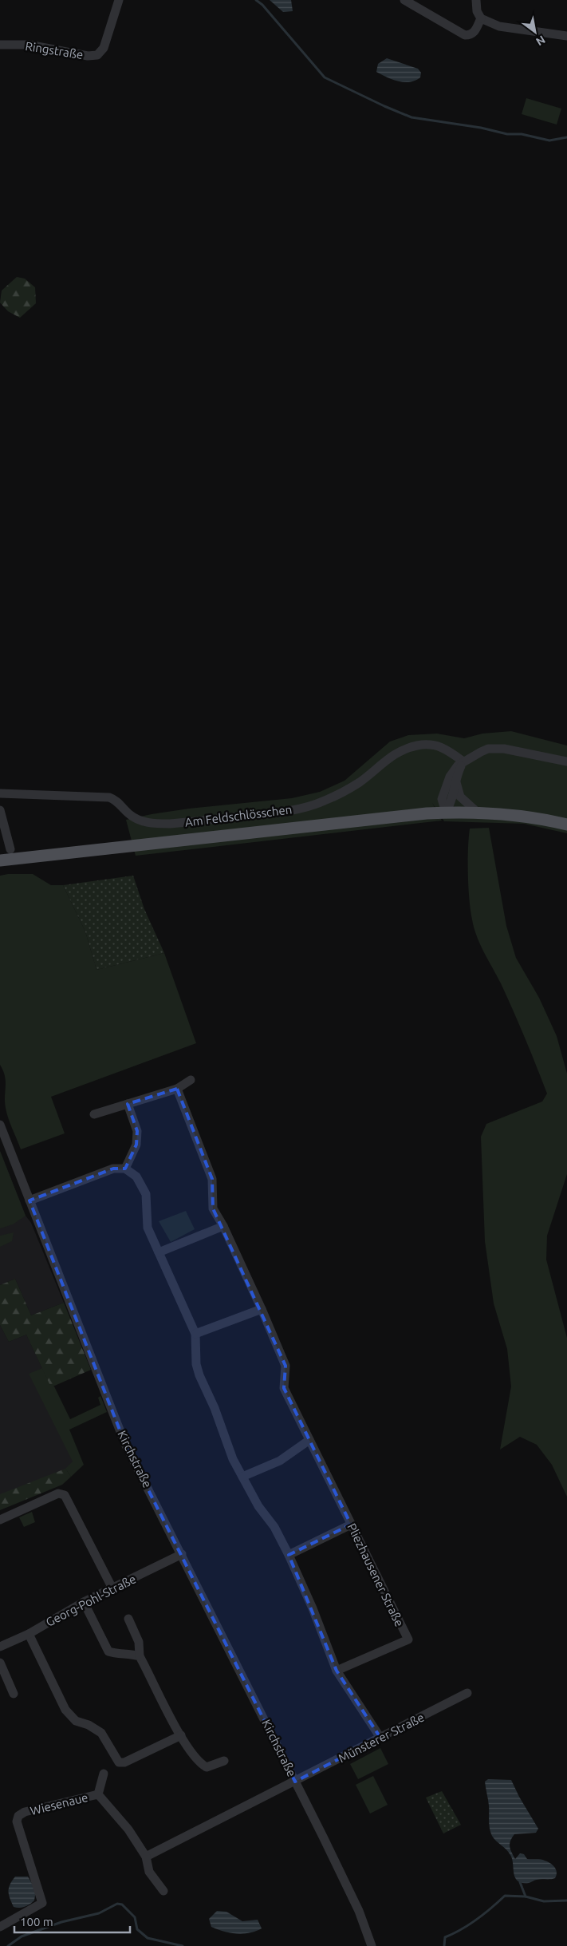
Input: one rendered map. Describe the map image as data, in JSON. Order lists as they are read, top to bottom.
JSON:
{
  "streets": {
    "street": [
      "Ringstraße",
      "Am Feldschlösschen",
      "Kirchstraße",
      "Pliezhausener Straße",
      "Georg-Pohl-Straße",
      "Münsterer Straße",
      "Wiesenaue"
    ]
  },
  "crossings": [
    ["Kirchstraße", "Georg-Pohl-Straße"],
    ["Kirchstraße", "Münsterer Straße"],
    ["Kirchstraße", "Wiesenaue"]
  ],
  "scale_bar": "100 m",
  "north": "bottom right"
}
